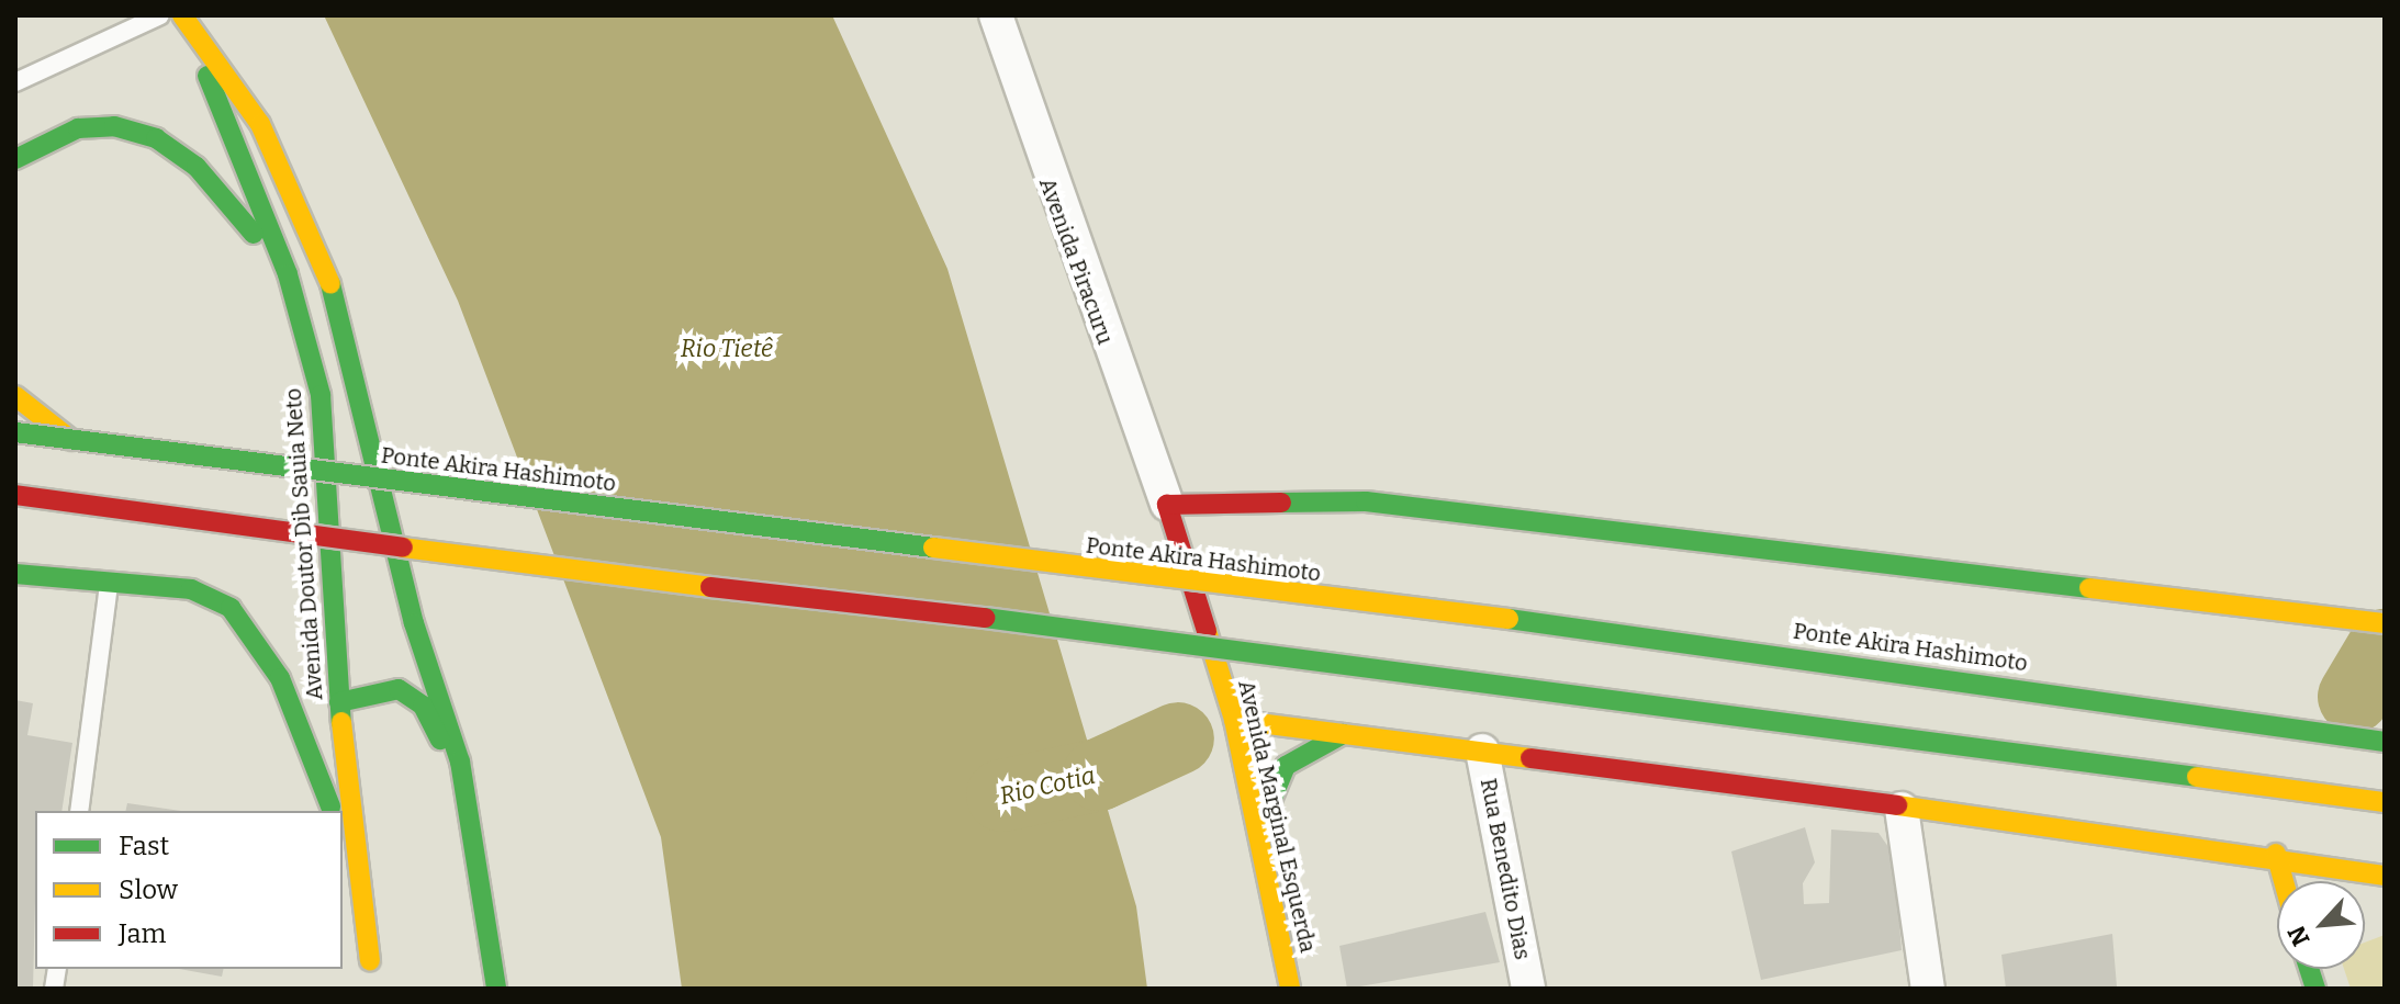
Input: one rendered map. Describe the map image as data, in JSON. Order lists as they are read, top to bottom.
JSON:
{
  "streets": {
    "main road": ["Ponte Akira Hashimoto", "Avenida Doutor Dib Sauia Neto", "Avenida Marginal Esquerda"],
    "street": ["Avenida Piracuru", "Rua Benedito Dias"]
  },
  "crossings": [
    ["Avenida Piracuru", "Avenida Marginal Esquerda"]
  ],
  "water": ["Rio Tietê", "Rio Cotia"],
  "legend": ["Fast", "Slow", "Jam"],
  "north": "bottom left"
}
